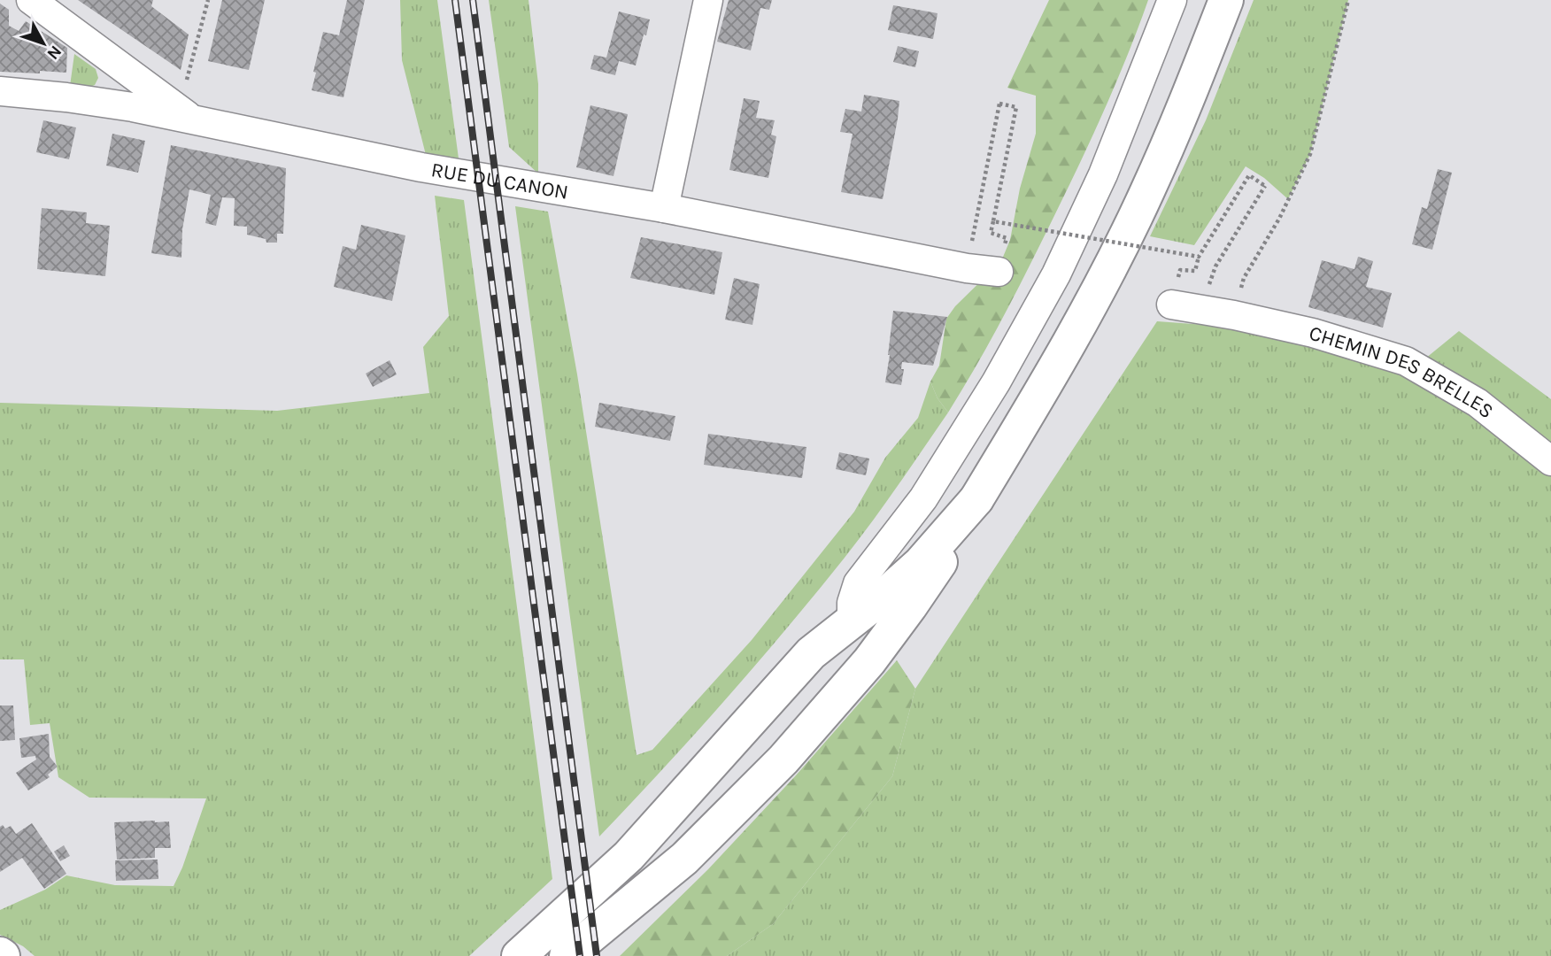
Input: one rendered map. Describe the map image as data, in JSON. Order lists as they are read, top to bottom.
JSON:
{
  "streets": {
    "street": ["RUE DU CANON", "CHEMIN DES BRELLES"]
  },
  "north": "bottom right"
}
